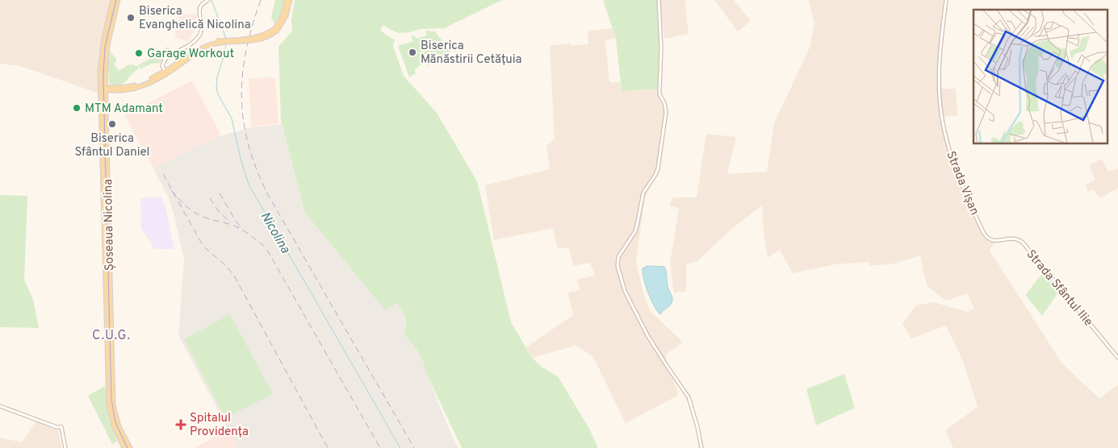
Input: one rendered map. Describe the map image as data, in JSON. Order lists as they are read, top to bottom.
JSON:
{
  "streets": {
    "main road": ["Șoseaua Nicolina"],
    "street": ["Strada Vișan", "Strada Sfântul Ilie"]
  },
  "crossings": [
    ["Strada Vișan", "Strada Sfântul Ilie"]
  ],
  "districts": ["C.U.G."],
  "water": ["Nicolina"],
  "places": {
    "other": [
      "Biserica Evanghelică Nicolina",
      "Biserica Mănăstirii Cetățuia",
      "Garage Workout",
      "MTM Adamant",
      "Biserica Sfântul Daniel"
    ],
    "health": ["Spitalul Providența"]
  }
}
